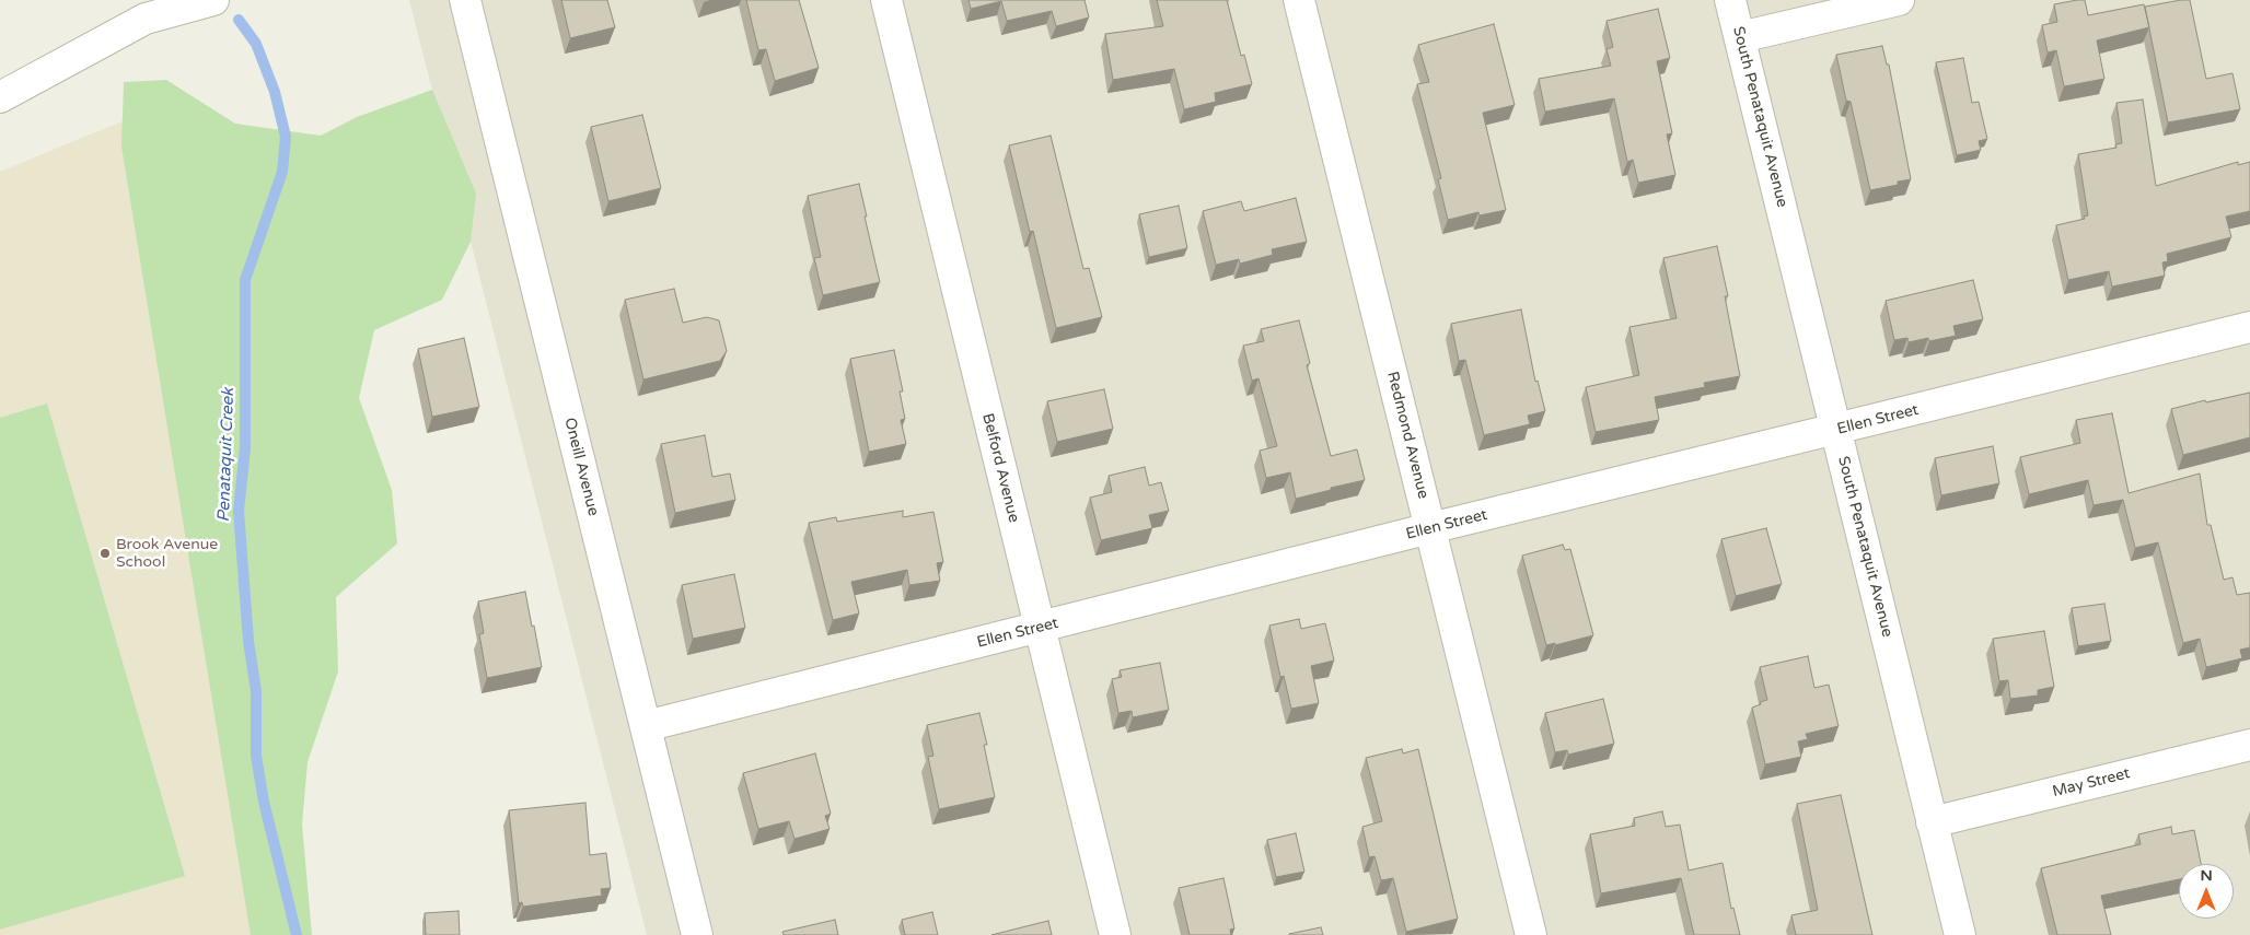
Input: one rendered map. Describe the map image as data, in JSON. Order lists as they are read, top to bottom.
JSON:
{
  "streets": {
    "street": [
      "South Penataquit Avenue",
      "Ellen Street",
      "Redmond Avenue",
      "Oneill Avenue",
      "Belford Avenue",
      "May Street"
    ]
  },
  "crossings": [
    ["South Penataquit Avenue", "Ellen Street"],
    ["South Penataquit Avenue", "May Street"],
    ["Ellen Street", "Redmond Avenue"],
    ["Ellen Street", "Oneill Avenue"],
    ["Ellen Street", "Belford Avenue"]
  ],
  "water": ["Penataquit Creek"],
  "places": ["Brook Avenue School"],
  "north": "top"
}
